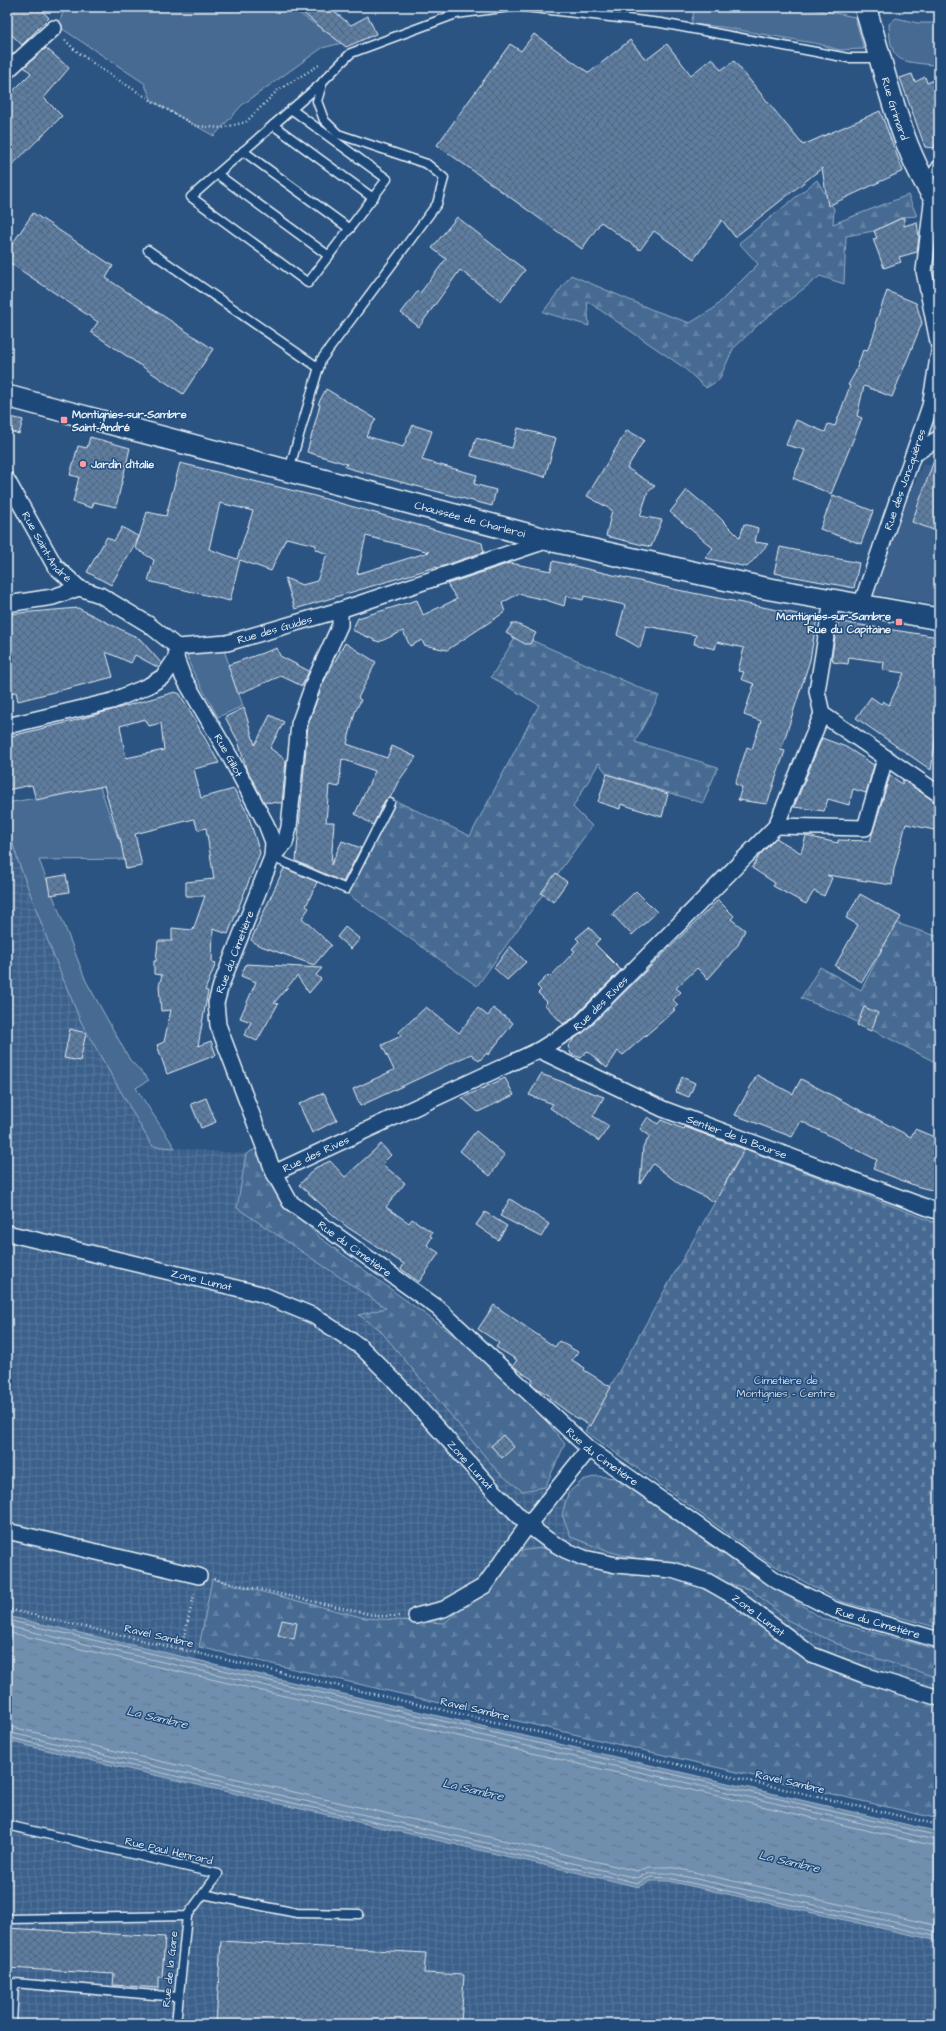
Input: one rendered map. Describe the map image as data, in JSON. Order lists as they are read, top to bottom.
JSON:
{
  "streets": {
    "main road": ["Rue Grimard", "Chaussée de Charleroi"],
    "street": [
      "Rue des Joncquières",
      "Rue Saint-André",
      "Rue des Guides",
      "Rue Gillot",
      "Rue du Cimetière",
      "Rue des Rives",
      "Sentier de la Bourse",
      "Zone Lumat"
    ],
    "lane": ["Rue Paul Henrard", "Rue de la Gare"],
    "path": ["Ravel Sambre"]
  },
  "crossings": [
    ["Rue des Joncquières", "Chaussée de Charleroi"],
    ["Chaussée de Charleroi", "Rue des Guides"],
    ["Rue des Guides", "Rue Gillot"],
    ["Rue des Guides", "Rue du Cimetière"],
    ["Rue Gillot", "Rue du Cimetière"],
    ["Rue du Cimetière", "Rue des Rives"],
    ["Rue des Rives", "Sentier de la Bourse"],
    ["Rue Paul Henrard", "Rue de la Gare"]
  ],
  "water": ["La Sambre"],
  "parks": ["Cimetière de Montignies - Centre"],
  "places": {
    "transit": ["Montignies-sur-Sambre Saint-André", "Montignies-sur-Sambre Rue du Capitaine"],
    "other": ["Jardin d'Italie"]
  }
}
